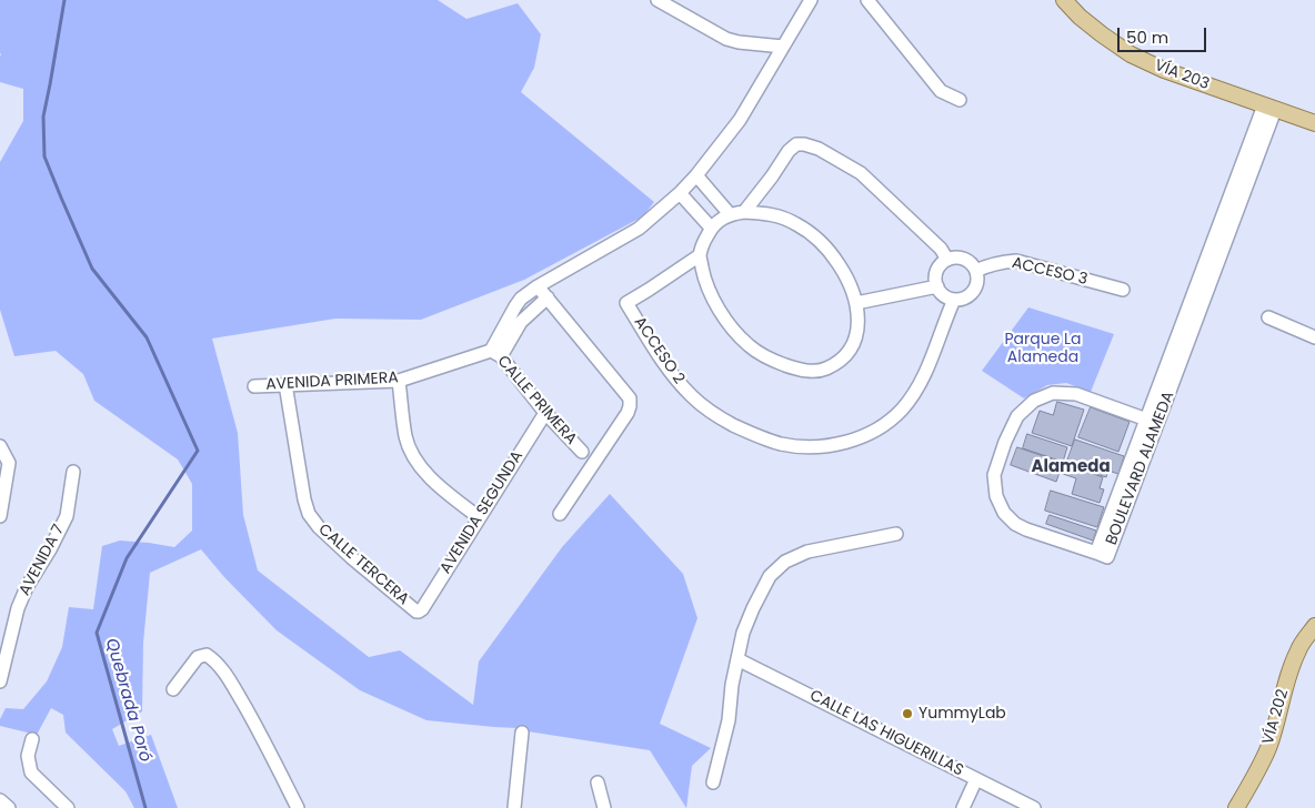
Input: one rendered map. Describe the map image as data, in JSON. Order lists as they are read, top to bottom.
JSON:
{
  "streets": {
    "main road": ["VÍA 203", "VÍA 202"],
    "street": [
      "ACCESO 3",
      "ACCESO 2",
      "AVENIDA PRIMERA",
      "CALLE PRIMERA",
      "BOULEVARD ALAMEDA",
      "AVENIDA SEGUNDA",
      "AVENIDA 7",
      "CALLE TERCERA",
      "CALLE LAS HIGUERILLAS"
    ]
  },
  "crossings": [
    ["VÍA 203", "BOULEVARD ALAMEDA"],
    ["ACCESO 3", "ACCESO 2"],
    ["AVENIDA PRIMERA", "CALLE PRIMERA"],
    ["AVENIDA PRIMERA", "CALLE TERCERA"],
    ["CALLE PRIMERA", "AVENIDA SEGUNDA"],
    ["AVENIDA SEGUNDA", "CALLE TERCERA"]
  ],
  "districts": ["Alameda"],
  "water": ["Quebrada Poró"],
  "parks": ["Parque La Alameda"],
  "places": ["YummyLab"],
  "scale_bar": "50 m"
}
